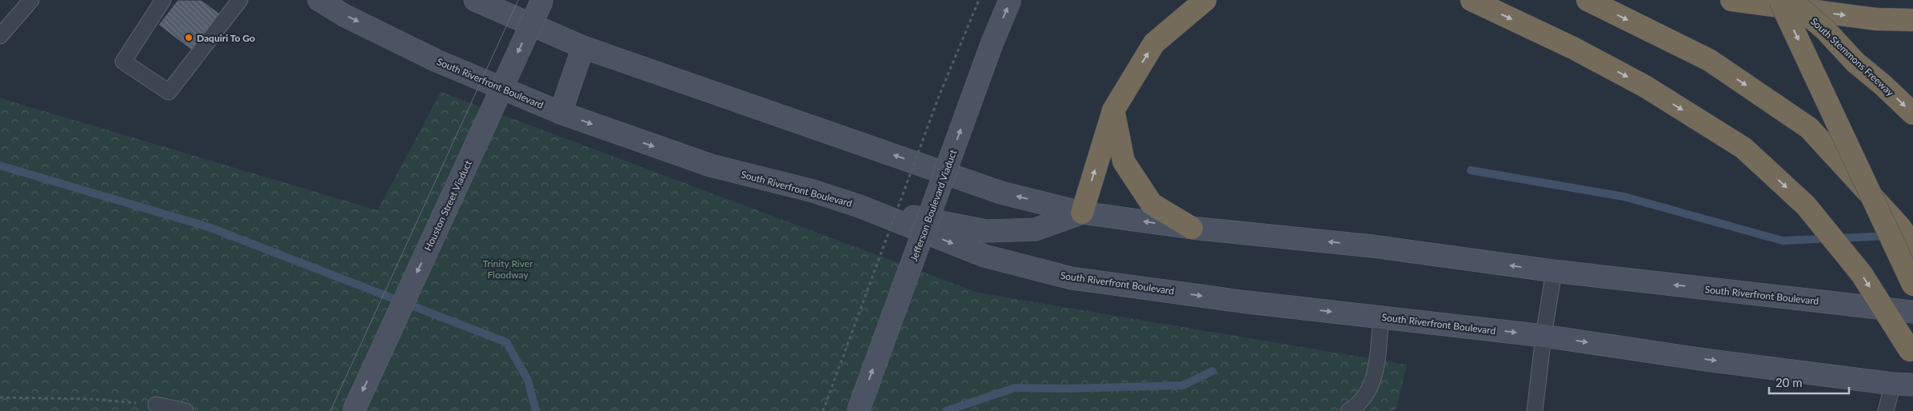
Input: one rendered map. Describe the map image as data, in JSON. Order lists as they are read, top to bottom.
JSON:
{
  "streets": {
    "highway": ["South Stemmons Freeway"],
    "main road": ["South Riverfront Boulevard", "Houston Street Viaduct", "Jefferson Boulevard Viaduct"]
  },
  "one_way": ["Houston Street Viaduct", "Jefferson Boulevard Viaduct"],
  "parks": ["Trinity River Floodway"],
  "places": ["Daquiri To Go"],
  "scale_bar": "20 m"
}
